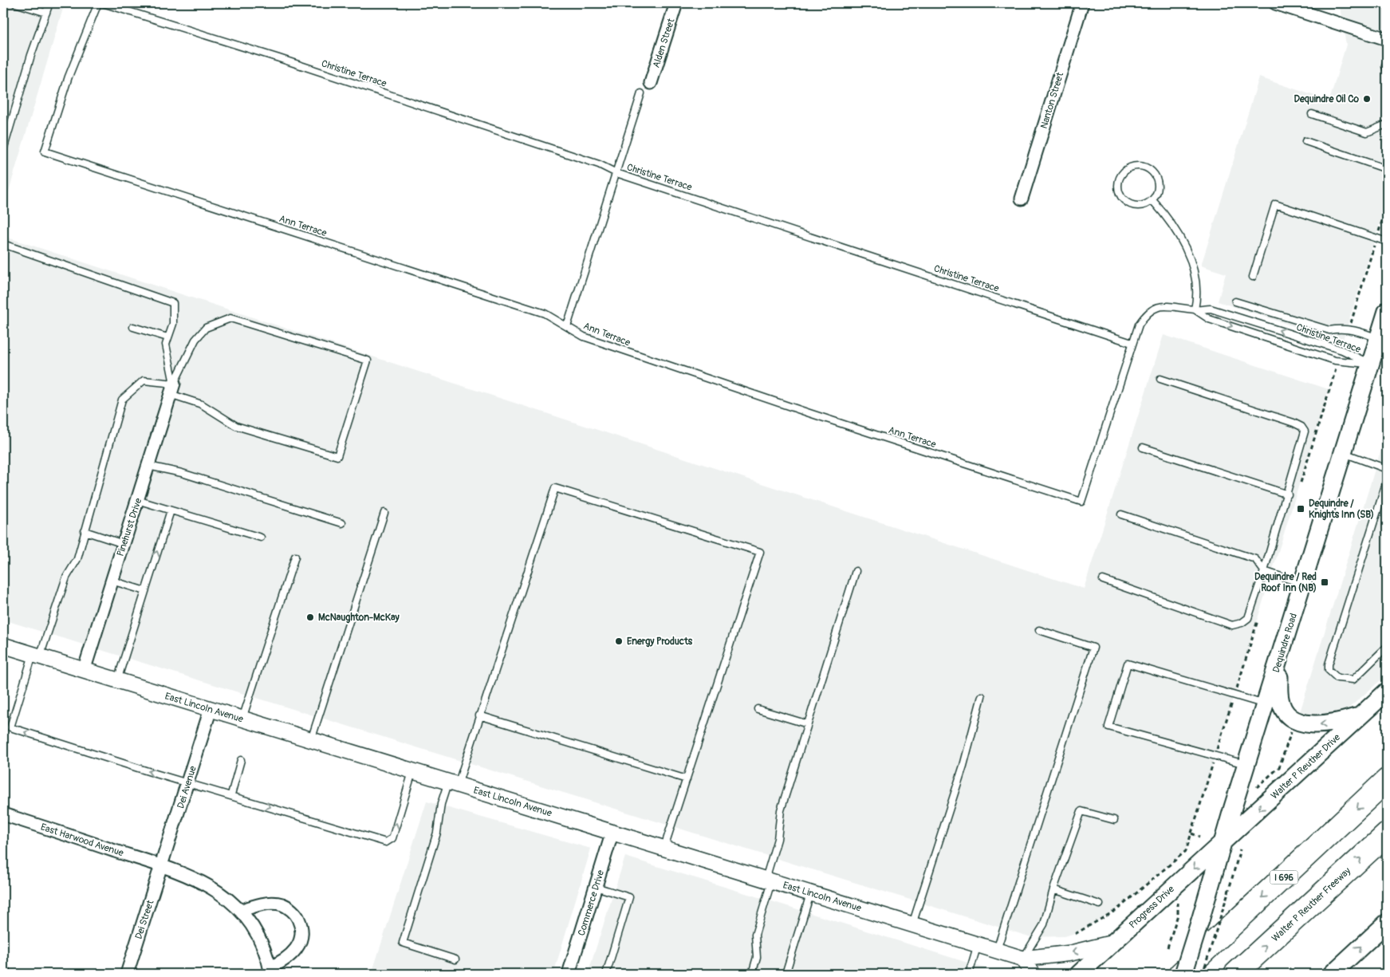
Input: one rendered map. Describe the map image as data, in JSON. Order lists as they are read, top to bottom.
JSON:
{
  "streets": {
    "highway": ["I 696", "Walter P Reuther Freeway"],
    "main road": ["Dequindre Road", "Walter P Reuther Drive", "Progress Drive"],
    "street": [
      "Alden Street",
      "Nanton Street",
      "Pinehurst Drive",
      "East Lincoln Avenue",
      "Dei Avenue",
      "East Harwood Avenue",
      "Commerce Drive",
      "Dei Street"
    ],
    "lane": ["Christine Terrace", "Ann Terrace"]
  },
  "crossings": [
    ["Christine Terrace", "Ann Terrace"],
    ["Christine Terrace", "Dequindre Road"],
    ["Pinehurst Drive", "East Lincoln Avenue"],
    ["Dequindre Road", "Walter P Reuther Drive"],
    ["Dequindre Road", "I 696"],
    ["Dequindre Road", "Progress Drive"],
    ["East Lincoln Avenue", "Dei Avenue"],
    ["East Lincoln Avenue", "Commerce Drive"],
    ["East Lincoln Avenue", "Progress Drive"],
    ["Walter P Reuther Drive", "Progress Drive"],
    ["Dei Avenue", "East Harwood Avenue"],
    ["Dei Avenue", "Dei Street"],
    ["East Harwood Avenue", "Dei Street"]
  ],
  "one_way": ["Walter P Reuther Drive", "Progress Drive"],
  "places": {
    "other": ["Dequindre Oil Co", "McNaughton-McKay", "Energy Products"],
    "transit": ["Dequindre / Knights Inn (SB)", "Dequindre / Red Roof Inn (NB)"]
  }
}
